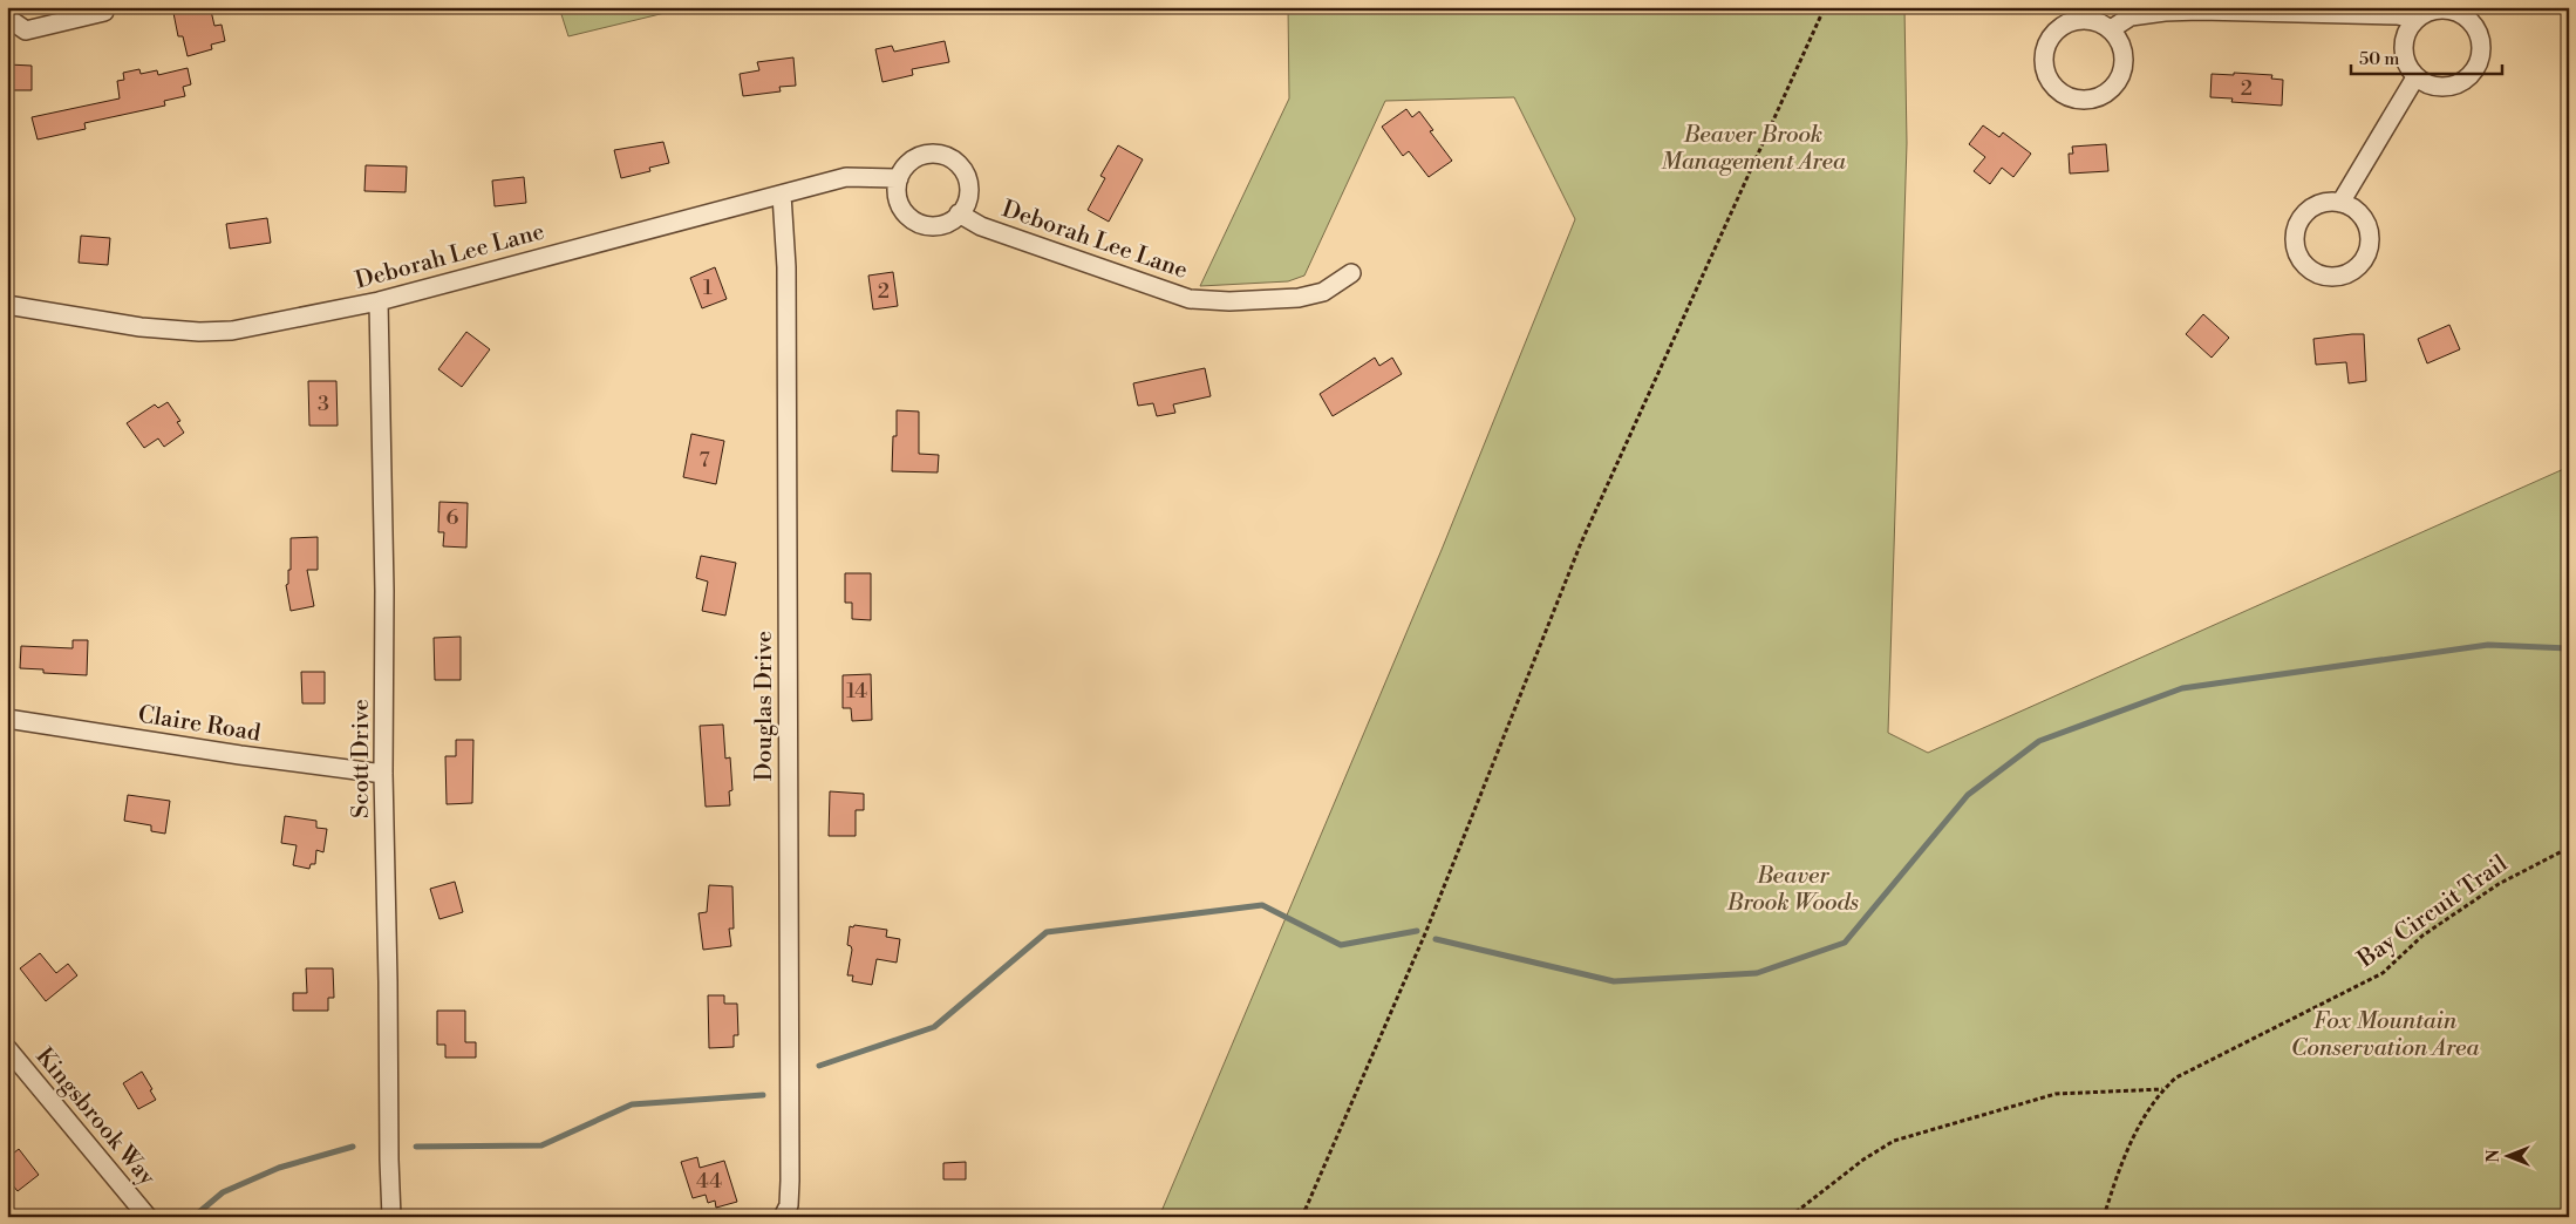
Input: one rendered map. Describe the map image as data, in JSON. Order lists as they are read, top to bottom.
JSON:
{
  "streets": {
    "street": [
      "Deborah Lee Lane",
      "Douglas Drive",
      "Claire Road",
      "Scott Drive",
      "Kingsbrook Way"
    ],
    "path": ["Bay Circuit Trail"]
  },
  "crossings": [
    ["Deborah Lee Lane", "Douglas Drive"],
    ["Deborah Lee Lane", "Scott Drive"],
    ["Claire Road", "Scott Drive"]
  ],
  "parks": ["Beaver Brook Management Area", "Beaver Brook Woods", "Fox Mountain Conservation Area"],
  "house_numbers": [
    "2",
    "1",
    "2",
    "3",
    "7",
    "6",
    "14",
    "44"
  ],
  "scale_bar": "50 m",
  "north": "left"
}
